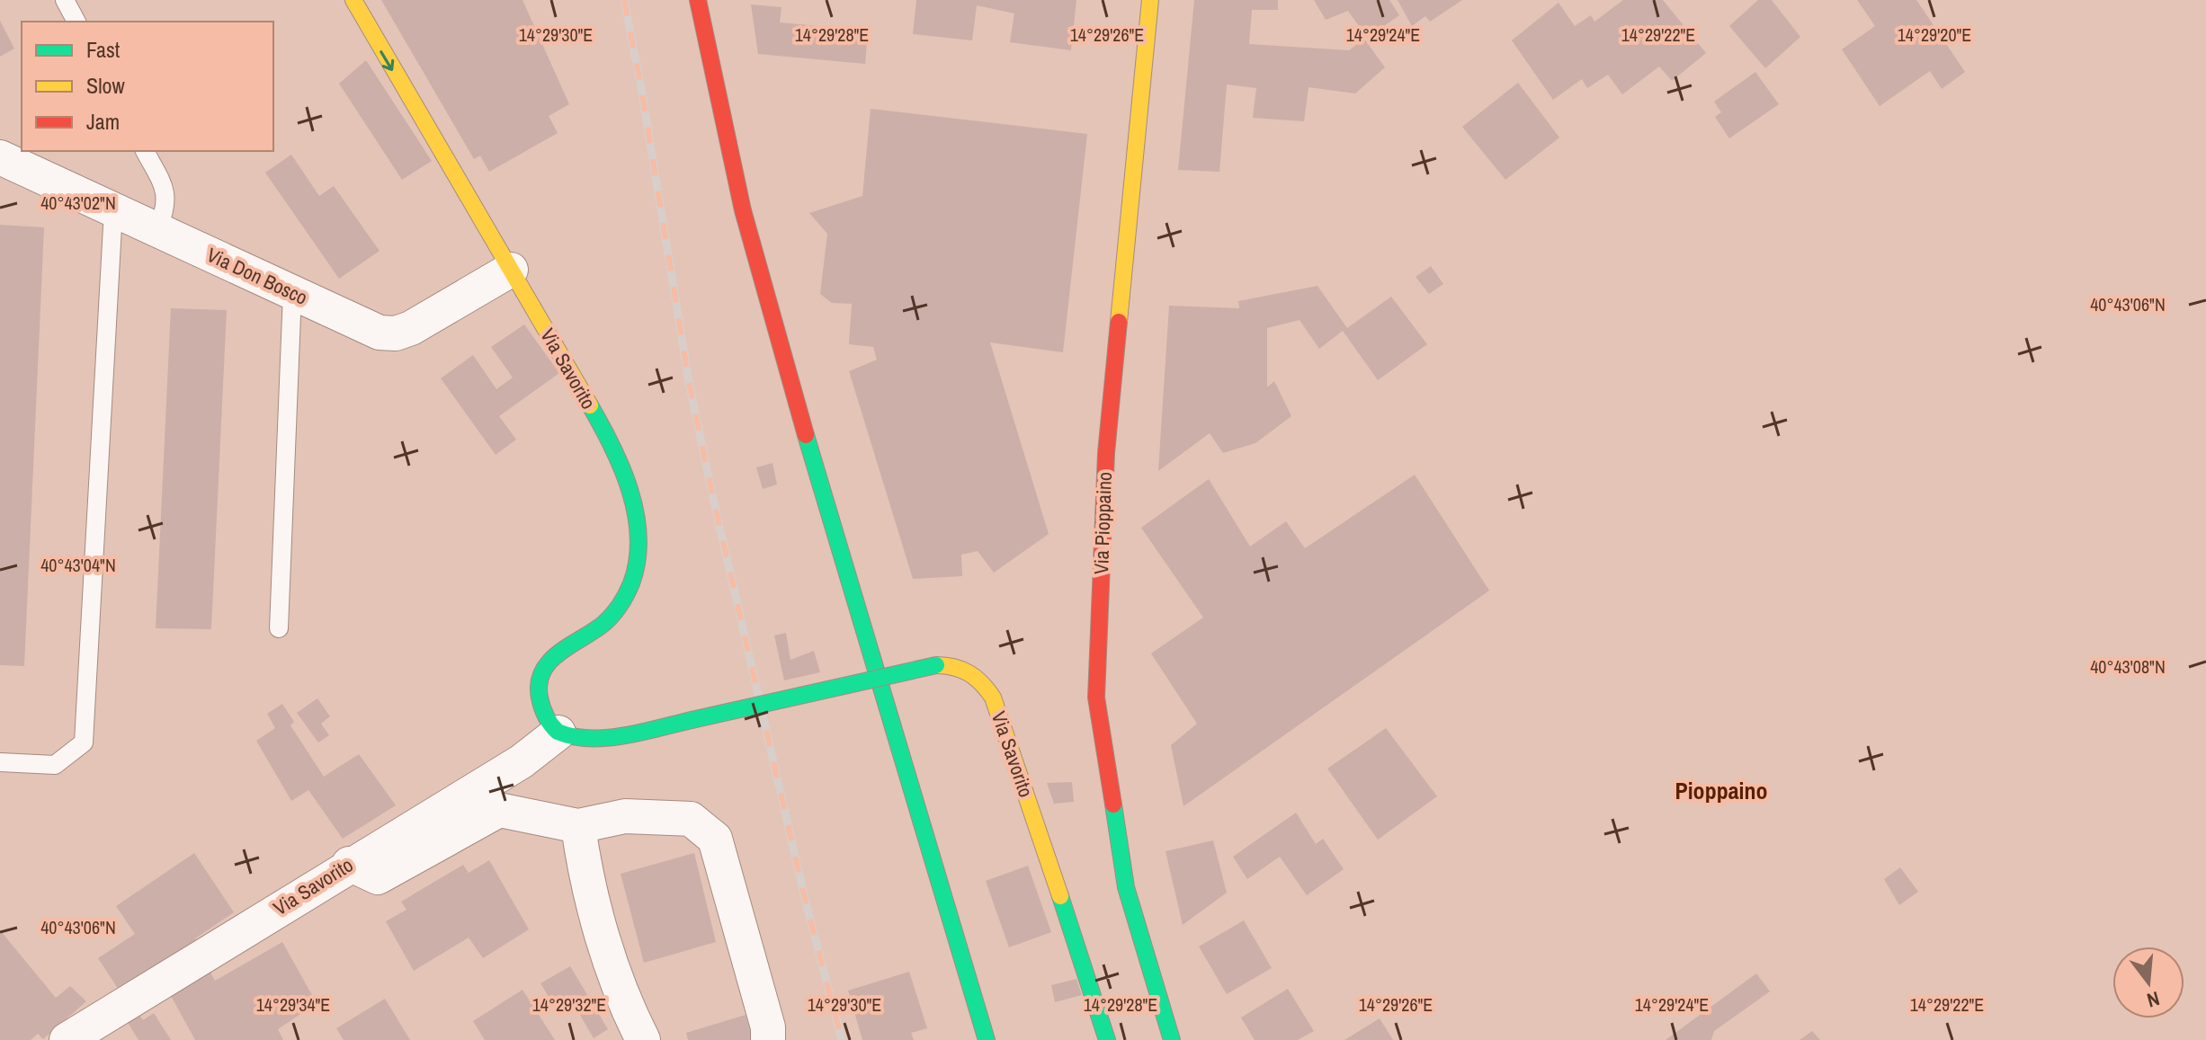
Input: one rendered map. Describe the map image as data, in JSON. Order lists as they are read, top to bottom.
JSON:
{
  "streets": {
    "main road": ["Via Savorito", "Via Pioppaino"],
    "street": ["Via Don Bosco"]
  },
  "crossings": [
    ["Via Don Bosco", "Via Savorito"]
  ],
  "districts": ["Pioppaino"],
  "legend": ["Fast", "Slow", "Jam"],
  "north": "bottom",
  "coordinates": [
    "14°29'30\"E",
    "14°29'28\"E",
    "14°29'26\"E",
    "14°29'24\"E",
    "14°29'22\"E",
    "14°29'20\"E",
    "40°43'02\"N",
    "40°43'06\"N",
    "40°43'04\"N",
    "40°43'08\"N",
    "14°29'34\"E",
    "14°29'32\"E"
  ]
}
